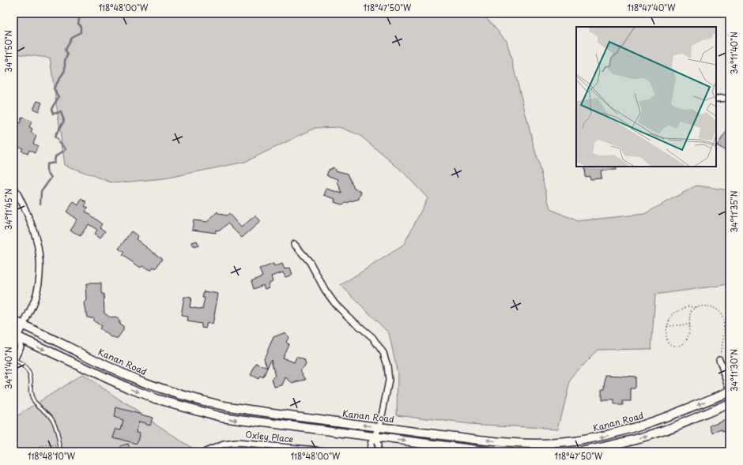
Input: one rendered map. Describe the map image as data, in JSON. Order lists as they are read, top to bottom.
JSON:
{
  "streets": {
    "main road": ["Kanan Road"],
    "street": ["Oxley Place"]
  },
  "coordinates": [
    "118°48'00\"W",
    "118°47'50\"W",
    "118°47'40\"W",
    "34°11'50\"N",
    "34°11'40\"N",
    "34°11'45\"N",
    "34°11'35\"N",
    "34°11'30\"N",
    "118°48'10\"W"
  ]
}
